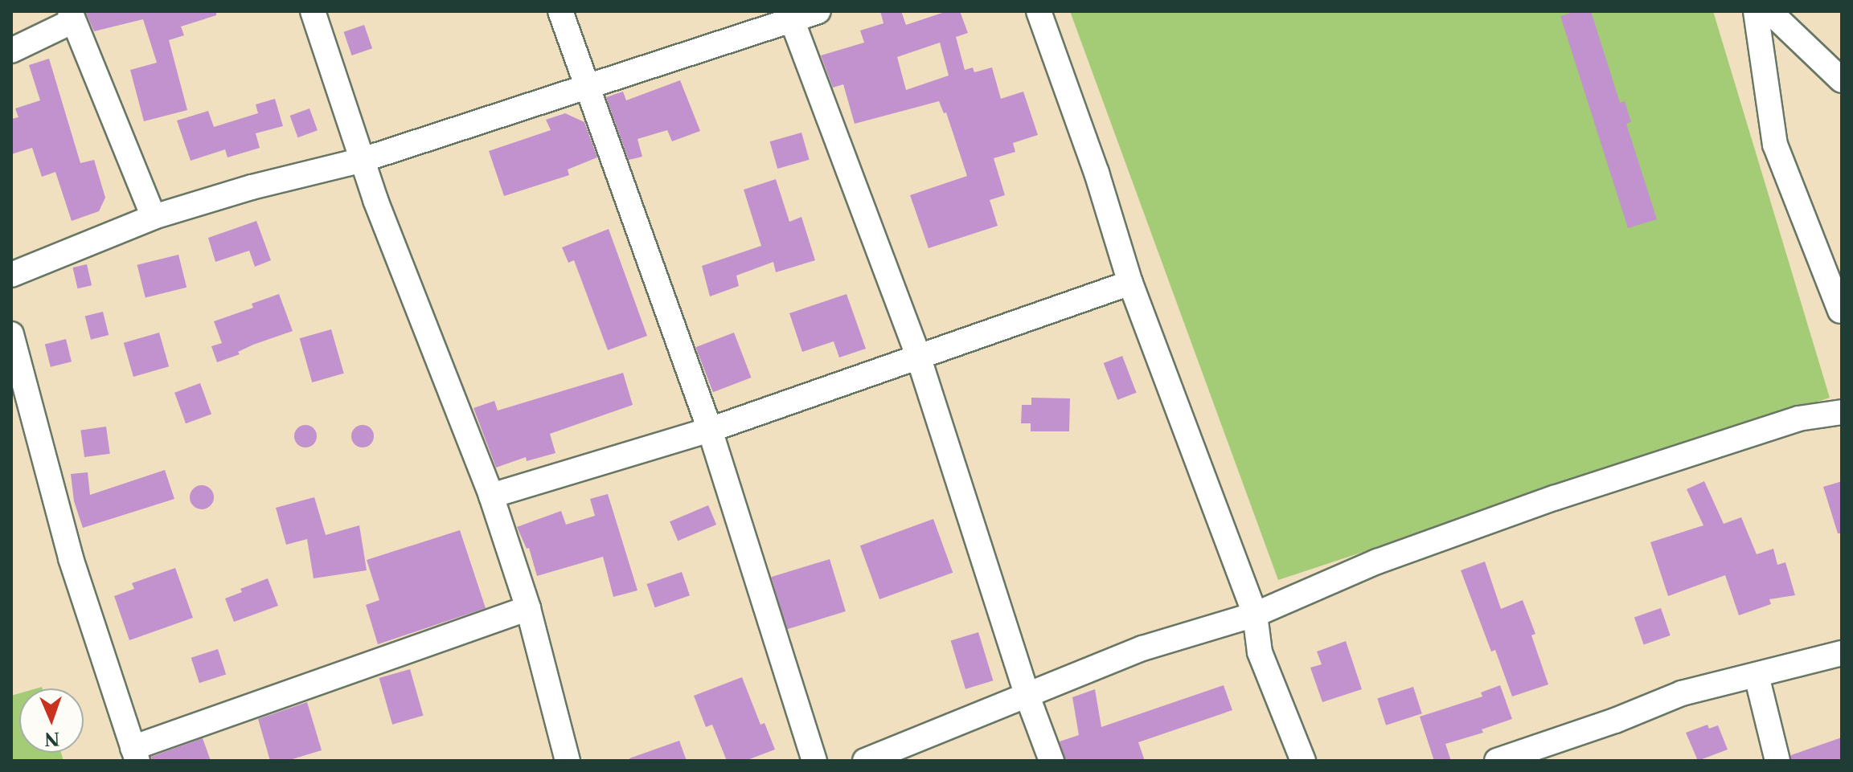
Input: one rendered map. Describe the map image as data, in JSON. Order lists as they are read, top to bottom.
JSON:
{
  "north": "bottom"
}
